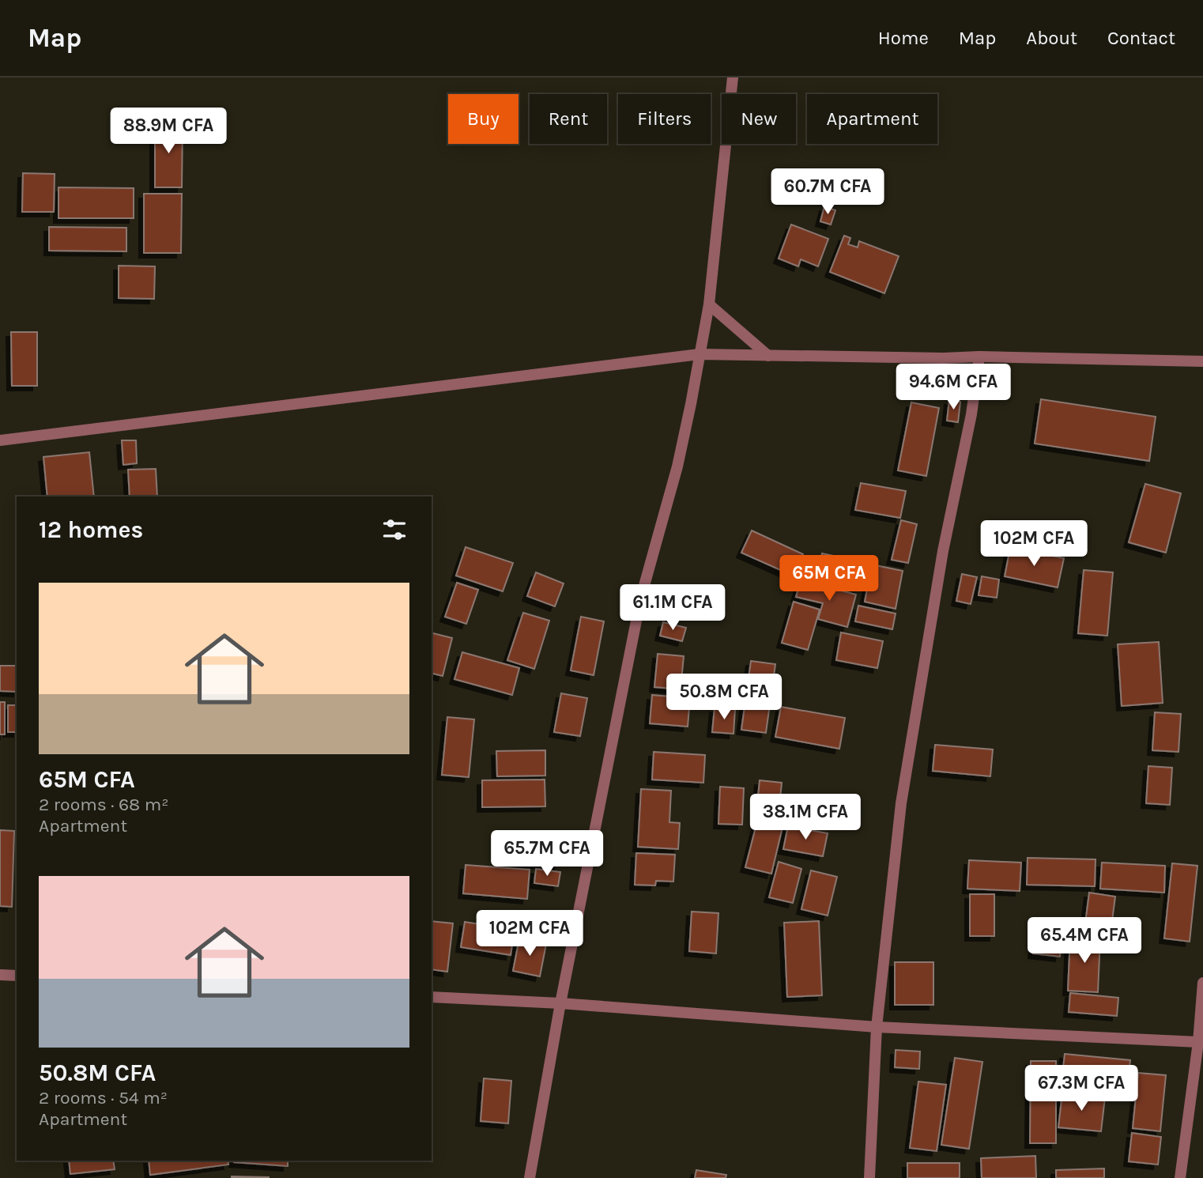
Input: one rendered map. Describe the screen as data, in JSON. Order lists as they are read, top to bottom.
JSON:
{
  "page": {
    "header": "Map",
    "nav": [
      "Home",
      "Map",
      "About",
      "Contact"
    ],
    "chip": [
      "Buy",
      "Rent",
      "Filters",
      "New",
      "Apartment"
    ],
    "price": [
      "88.9M CFA",
      "60.7M CFA",
      "94.6M CFA",
      "102M CFA",
      "65M CFA",
      "61.1M CFA",
      "50.8M CFA",
      "38.1M CFA",
      "65.7M CFA",
      "102M CFA",
      "65.4M CFA",
      "67.3M CFA"
    ],
    "heading": "12 homes",
    "list": [
      {
        "name": "65M CFA",
        "note": "2 rooms · 68 m² · Apartment"
      },
      {
        "name": "50.8M CFA",
        "note": "2 rooms · 54 m² · Apartment"
      }
    ]
  }
}
